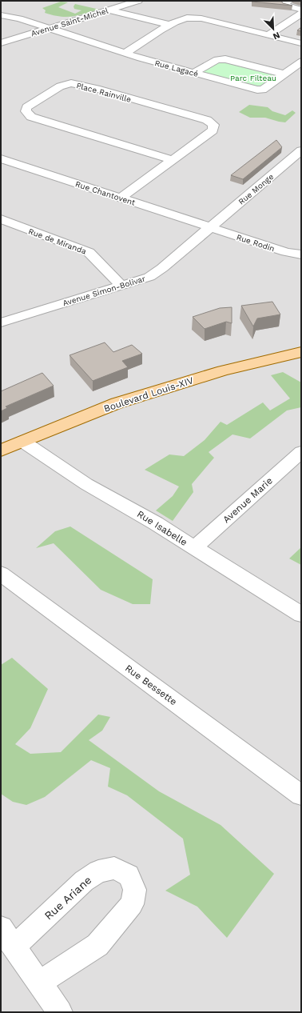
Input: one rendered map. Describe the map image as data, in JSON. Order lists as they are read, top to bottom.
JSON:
{
  "streets": {
    "main road": ["Boulevard Louis-XIV"],
    "street": [
      "Avenue Saint-Michel",
      "Rue Lagacé",
      "Place Rainville",
      "Rue Monge",
      "Rue Chantovent",
      "Rue de Miranda",
      "Rue Rodin",
      "Avenue Simon-Bolivar",
      "Avenue Marie",
      "Rue Isabelle",
      "Rue Bessette",
      "Rue Ariane"
    ]
  },
  "crossings": [
    ["Avenue Saint-Michel", "Rue Lagacé"],
    ["Place Rainville", "Rue Chantovent"],
    ["Rue Monge", "Rue Chantovent"],
    ["Rue Monge", "Rue Rodin"],
    ["Rue Monge", "Avenue Simon-Bolivar"],
    ["Rue Chantovent", "Rue Rodin"],
    ["Rue Chantovent", "Avenue Simon-Bolivar"],
    ["Rue de Miranda", "Avenue Simon-Bolivar"],
    ["Rue Rodin", "Avenue Simon-Bolivar"],
    ["Boulevard Louis-XIV", "Rue Isabelle"],
    ["Avenue Marie", "Rue Isabelle"]
  ],
  "parks": ["Parc Filteau"],
  "north": "bottom right"
}
